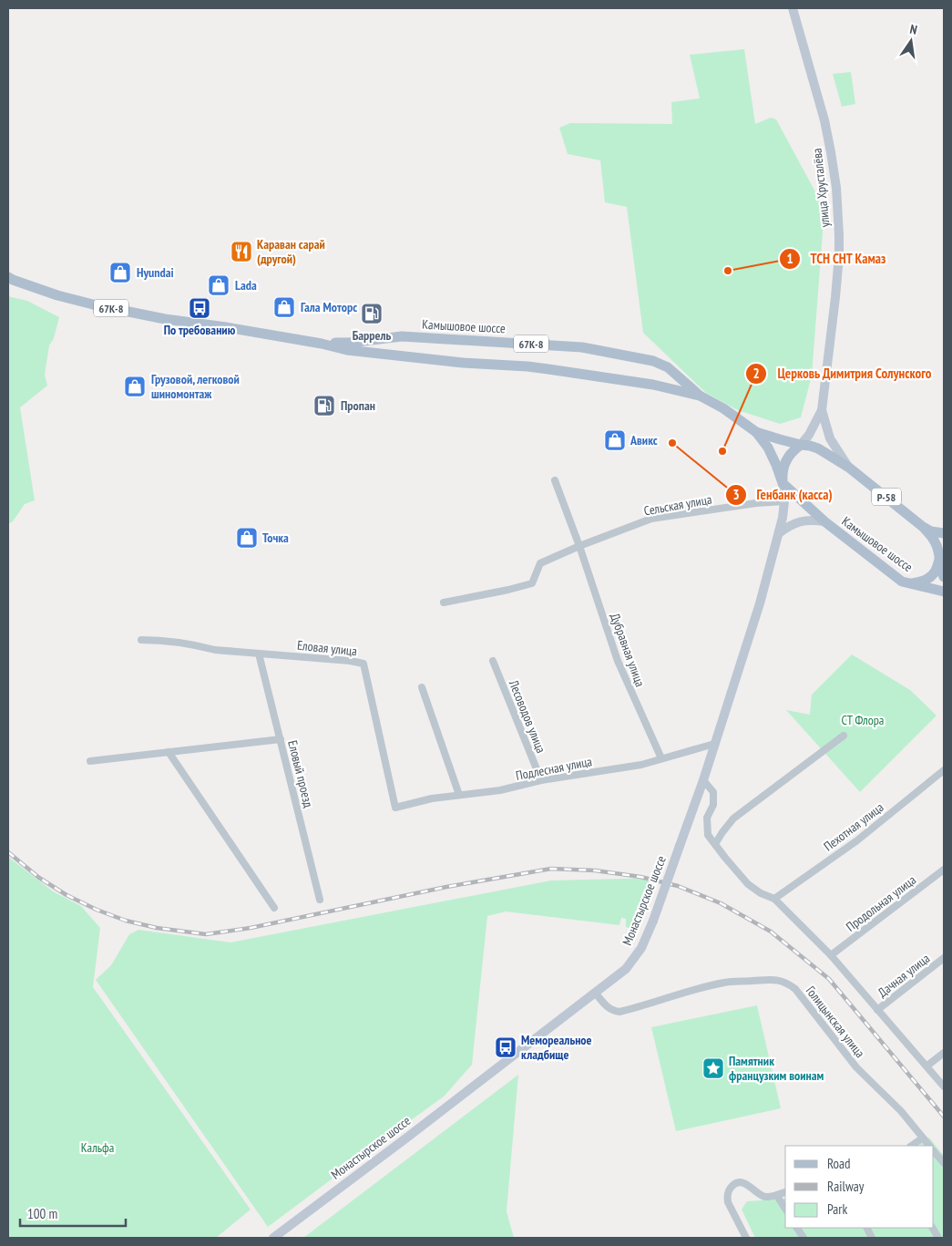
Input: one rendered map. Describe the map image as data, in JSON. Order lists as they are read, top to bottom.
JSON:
{
  "streets": {
    "main road": [
      "улица Хрусталёва",
      "67К-8",
      "Камышовое шоссе",
      "Р-58",
      "Монастырское шоссе"
    ],
    "street": [
      "Сельская улица",
      "Еловая улица",
      "Дубравная улица",
      "Лесоводов улица",
      "Подлесная улица",
      "Еловый проезд",
      "Пехотная улица",
      "Продольная улица",
      "Дачная улица",
      "Голицынская улица"
    ]
  },
  "crossings": [
    ["улица Хрусталёва", "Камышовое шоссе"],
    ["улица Хрусталёва", "Монастырское шоссе"],
    ["67К-8", "Камышовое шоссе"],
    ["67К-8", "Монастырское шоссе"],
    ["Камышовое шоссе", "Р-58"],
    ["Камышовое шоссе", "Монастырское шоссе"],
    ["Сельская улица", "Дубравная улица"],
    ["Сельская улица", "Монастырское шоссе"],
    ["Еловая улица", "Подлесная улица"],
    ["Еловая улица", "Еловый проезд"],
    ["Дубравная улица", "Подлесная улица"],
    ["Лесоводов улица", "Подлесная улица"],
    ["Подлесная улица", "Монастырское шоссе"],
    ["Монастырское шоссе", "Голицынская улица"]
  ],
  "parks": ["СТ Флора", "Кальфа"],
  "places": {
    "restaurant": ["Караван сарай (другой)"],
    "other": ["ТСН СНТ Камаз", "Генбанк (касса)", "Церковь Димитрия Солунского"],
    "shop": [
      "Hyundai",
      "Lada",
      "Гала Моторс",
      "Грузовой, легковой шиномонтаж",
      "Авикс",
      "Точка"
    ],
    "bus stop": ["По требованию", "Мемореальное кладбище"],
    "fuel station": ["Баррель", "Пропан"],
    "place": ["Памятник французким воинам"]
  },
  "legend": ["Road", "Railway", "Park"],
  "scale_bar": "100 m",
  "north": "top"
}
